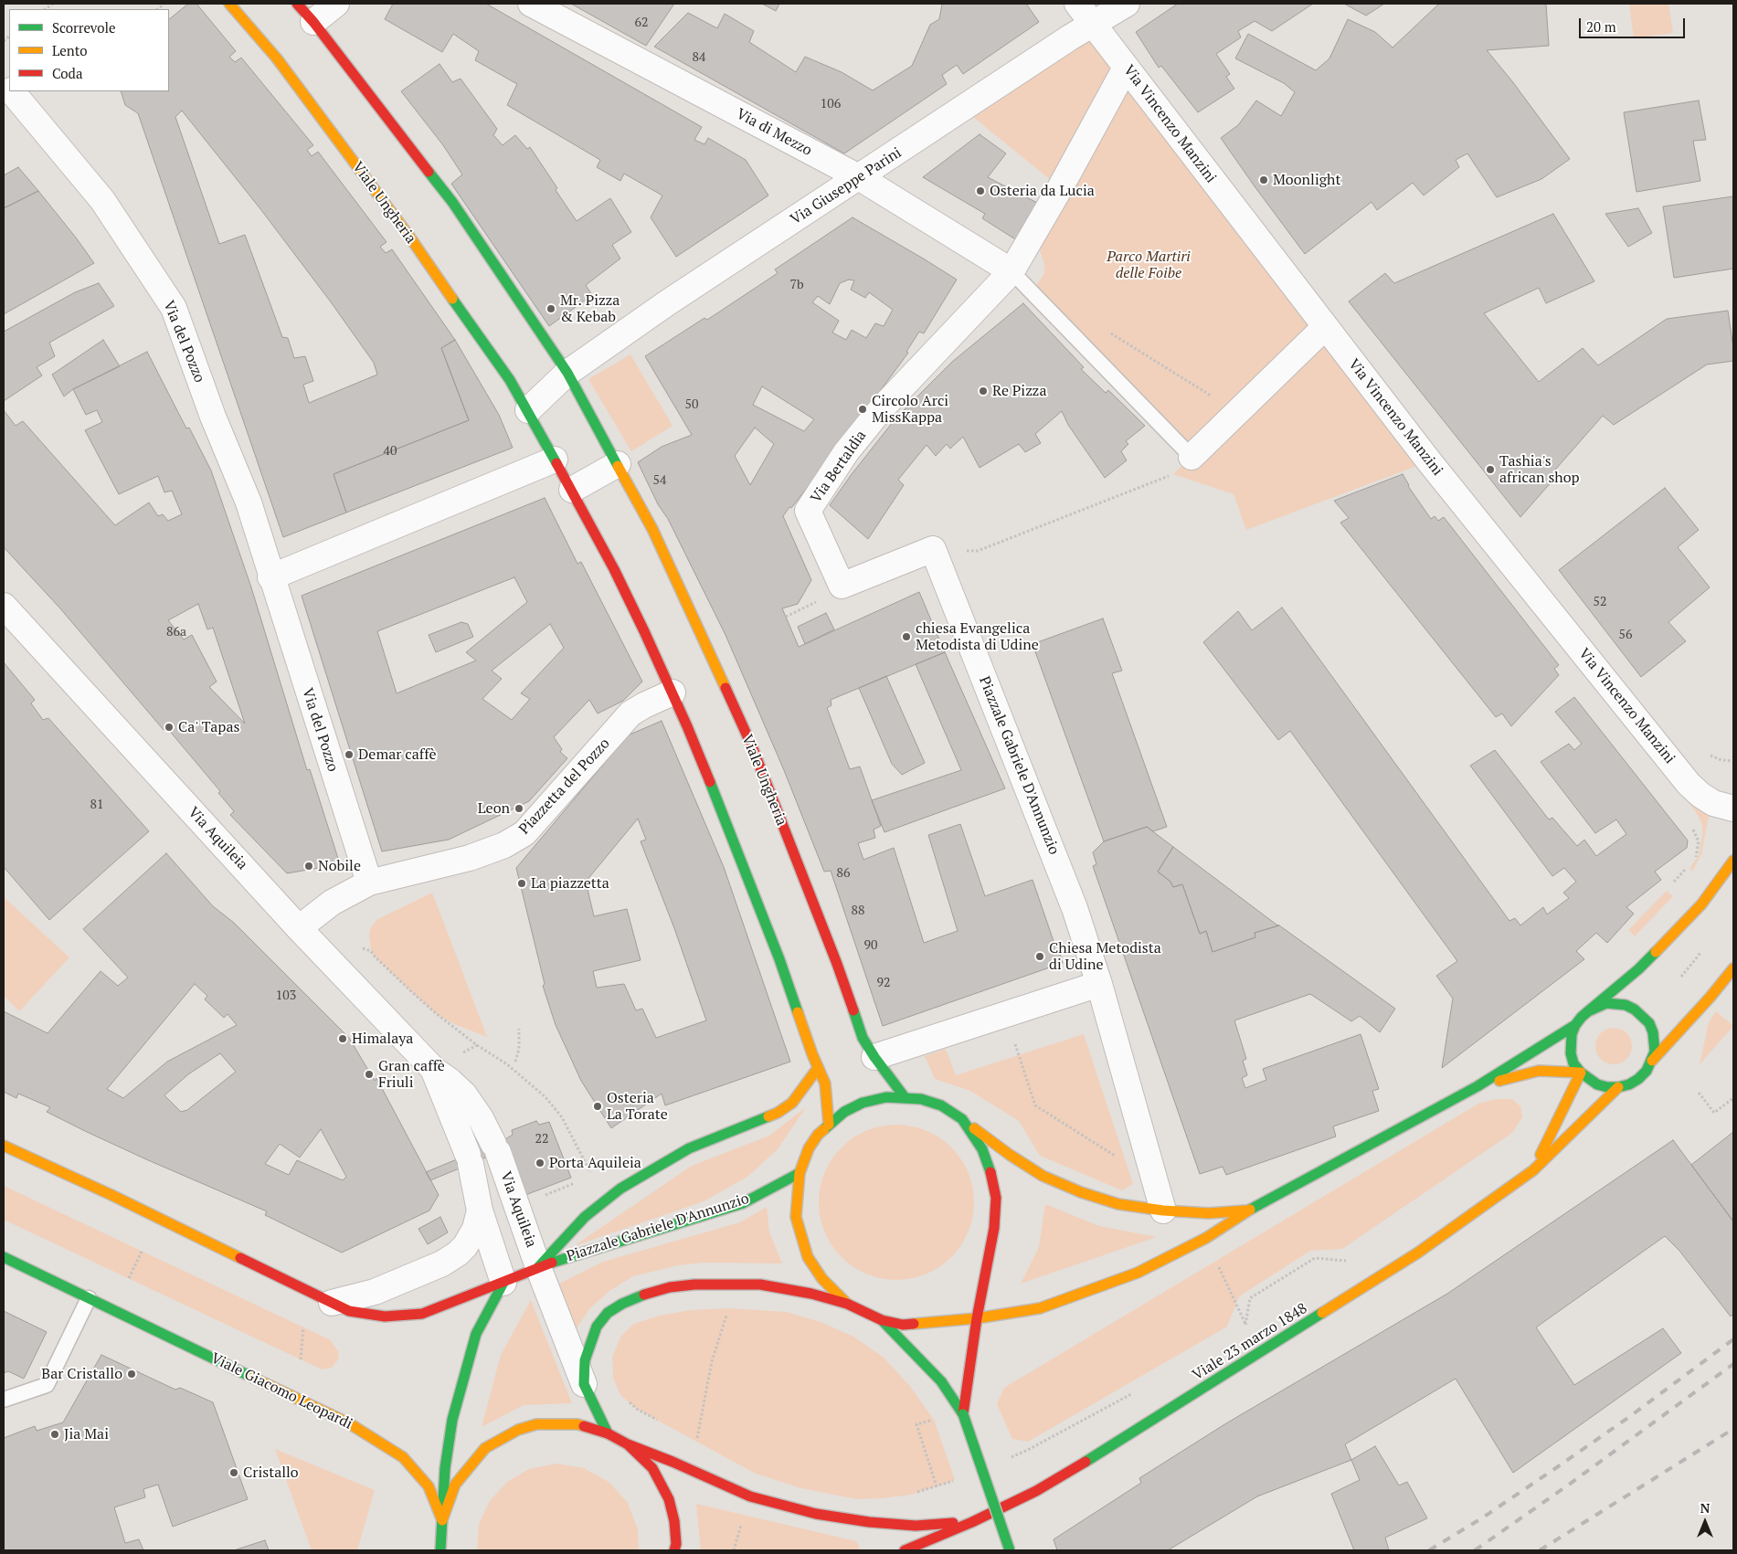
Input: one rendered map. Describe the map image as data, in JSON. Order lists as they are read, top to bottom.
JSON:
{
  "streets": {
    "main road": [
      "Viale Ungheria",
      "Piazzale Gabriele D'Annunzio",
      "Viale 23 marzo 1848",
      "Viale Giacomo Leopardi"
    ],
    "street": [
      "Via Vincenzo Manzini",
      "Via di Mezzo",
      "Via Giuseppe Parini",
      "Via del Pozzo",
      "Via Bertaldia",
      "Piazzetta del Pozzo",
      "Via Aquileia"
    ]
  },
  "crossings": [
    ["Via Vincenzo Manzini", "Via Giuseppe Parini"],
    ["Via Vincenzo Manzini", "Via Bertaldia"],
    ["Via di Mezzo", "Via Giuseppe Parini"],
    ["Via di Mezzo", "Via Bertaldia"],
    ["Via Giuseppe Parini", "Viale Ungheria"],
    ["Viale Ungheria", "Piazzale Gabriele D'Annunzio"],
    ["Viale Ungheria", "Piazzetta del Pozzo"],
    ["Via del Pozzo", "Piazzetta del Pozzo"],
    ["Via Bertaldia", "Piazzale Gabriele D'Annunzio"],
    ["Piazzale Gabriele D'Annunzio", "Via Aquileia"],
    ["Piazzetta del Pozzo", "Via Aquileia"]
  ],
  "parks": ["Parco Martiri delle Foibe"],
  "places": [
    "Moonlight",
    "Osteria da Lucia",
    "Mr. Pizza & Kebab",
    "Re Pizza",
    "Circolo Arci MissKappa",
    "Tashia's african shop",
    "chiesa Evangelica Metodista di Udine",
    "Ca' Tapas",
    "Demar caffè",
    "Leon",
    "Nobile",
    "La piazzetta",
    "Chiesa Metodista di Udine",
    "Himalaya",
    "Gran caffè Friuli",
    "Osteria La Torate",
    "Porta Aquileia",
    "Bar Cristallo",
    "Jia Mai",
    "Cristallo"
  ],
  "house_numbers": [
    "62",
    "84",
    "106",
    "7b",
    "50",
    "40",
    "54",
    "52",
    "86a",
    "56",
    "81",
    "86",
    "88",
    "90",
    "92",
    "103",
    "22"
  ],
  "legend": ["Scorrevole", "Lento", "Coda"],
  "scale_bar": "20 m",
  "north": "top"
}
